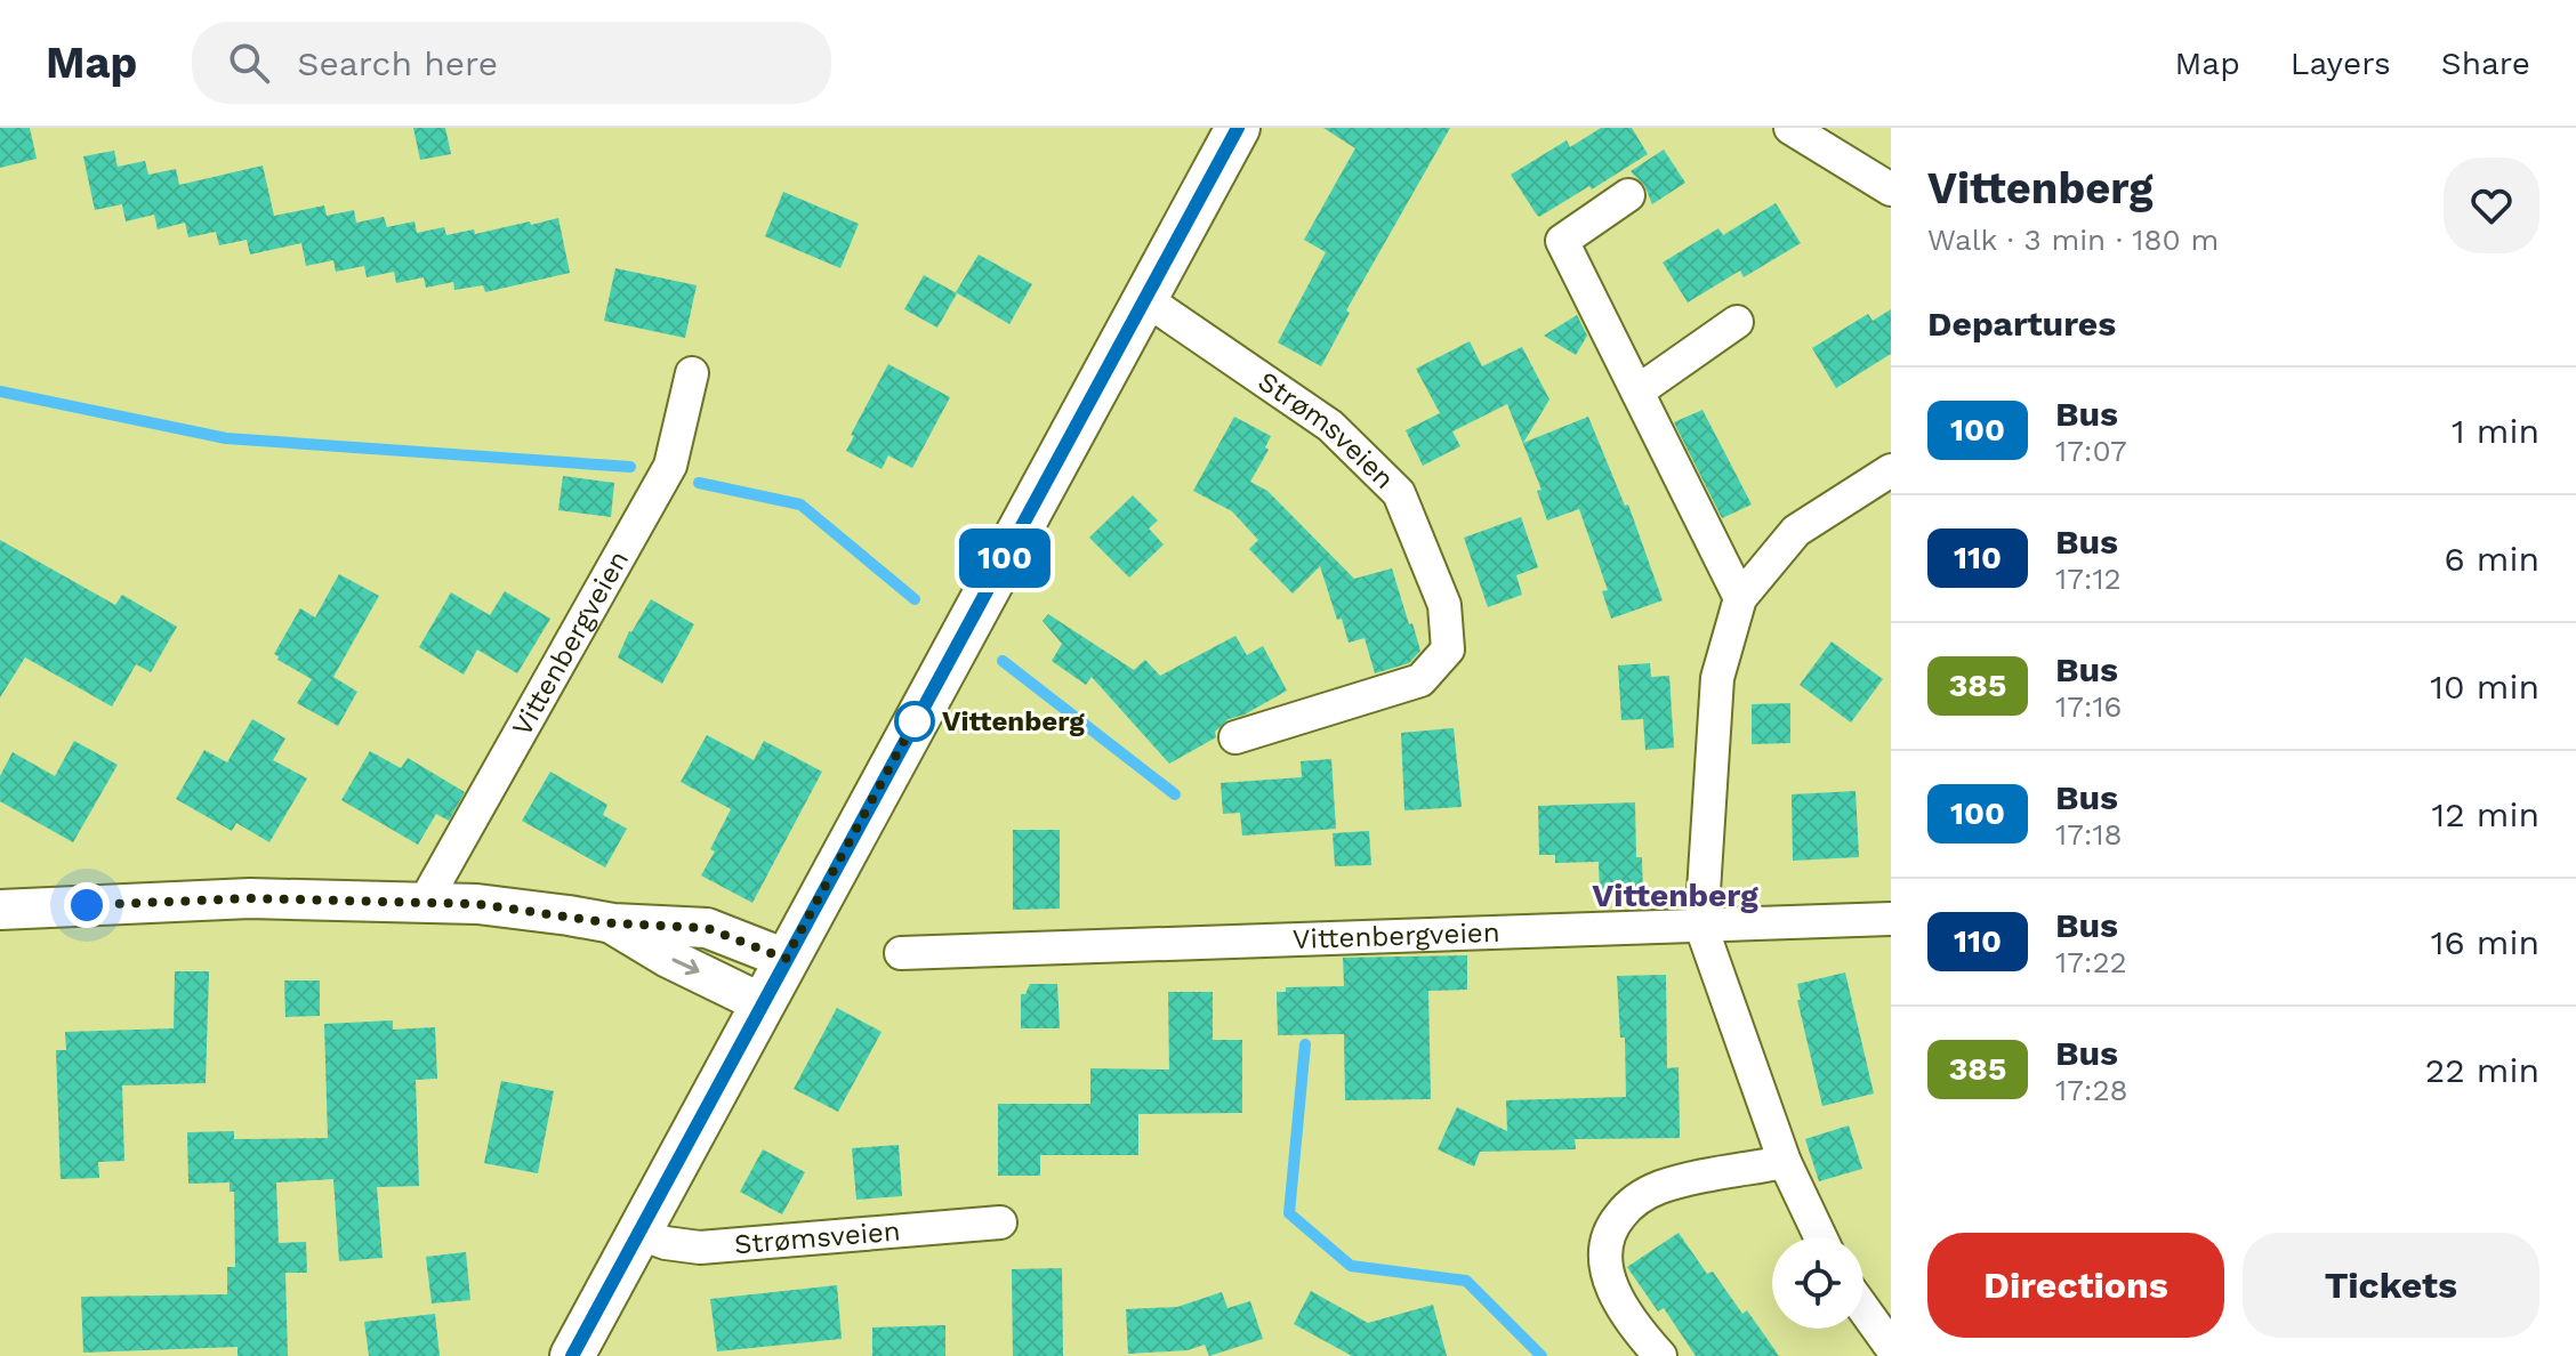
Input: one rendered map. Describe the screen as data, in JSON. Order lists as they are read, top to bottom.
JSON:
{
  "streets": {
    "street": ["Strømsveien", "Vittenbergveien"]
  },
  "districts": ["Vittenberg"],
  "places": ["Vittenberg"],
  "lines": ["bus line 100"],
  "page": {
    "header": "Map",
    "search": "Search here",
    "nav": ["Map", "Layers", "Share"],
    "on_map": "100",
    "heading": [
      ["Vittenberg", "Walk · 3 min · 180 m"],
      "Departures"
    ],
    "list": [
      {
        "mark": "100",
        "name": "Bus",
        "note": "17:07",
        "value": "1 min"
      },
      {
        "mark": "110",
        "name": "Bus",
        "note": "17:12",
        "value": "6 min"
      },
      {
        "mark": "385",
        "name": "Bus",
        "note": "17:16",
        "value": "10 min"
      },
      {
        "mark": "100",
        "name": "Bus",
        "note": "17:18",
        "value": "12 min"
      },
      {
        "mark": "110",
        "name": "Bus",
        "note": "17:22",
        "value": "16 min"
      },
      {
        "mark": "385",
        "name": "Bus",
        "note": "17:28",
        "value": "22 min"
      }
    ],
    "buttons": ["Directions", "Tickets"]
  }
}
